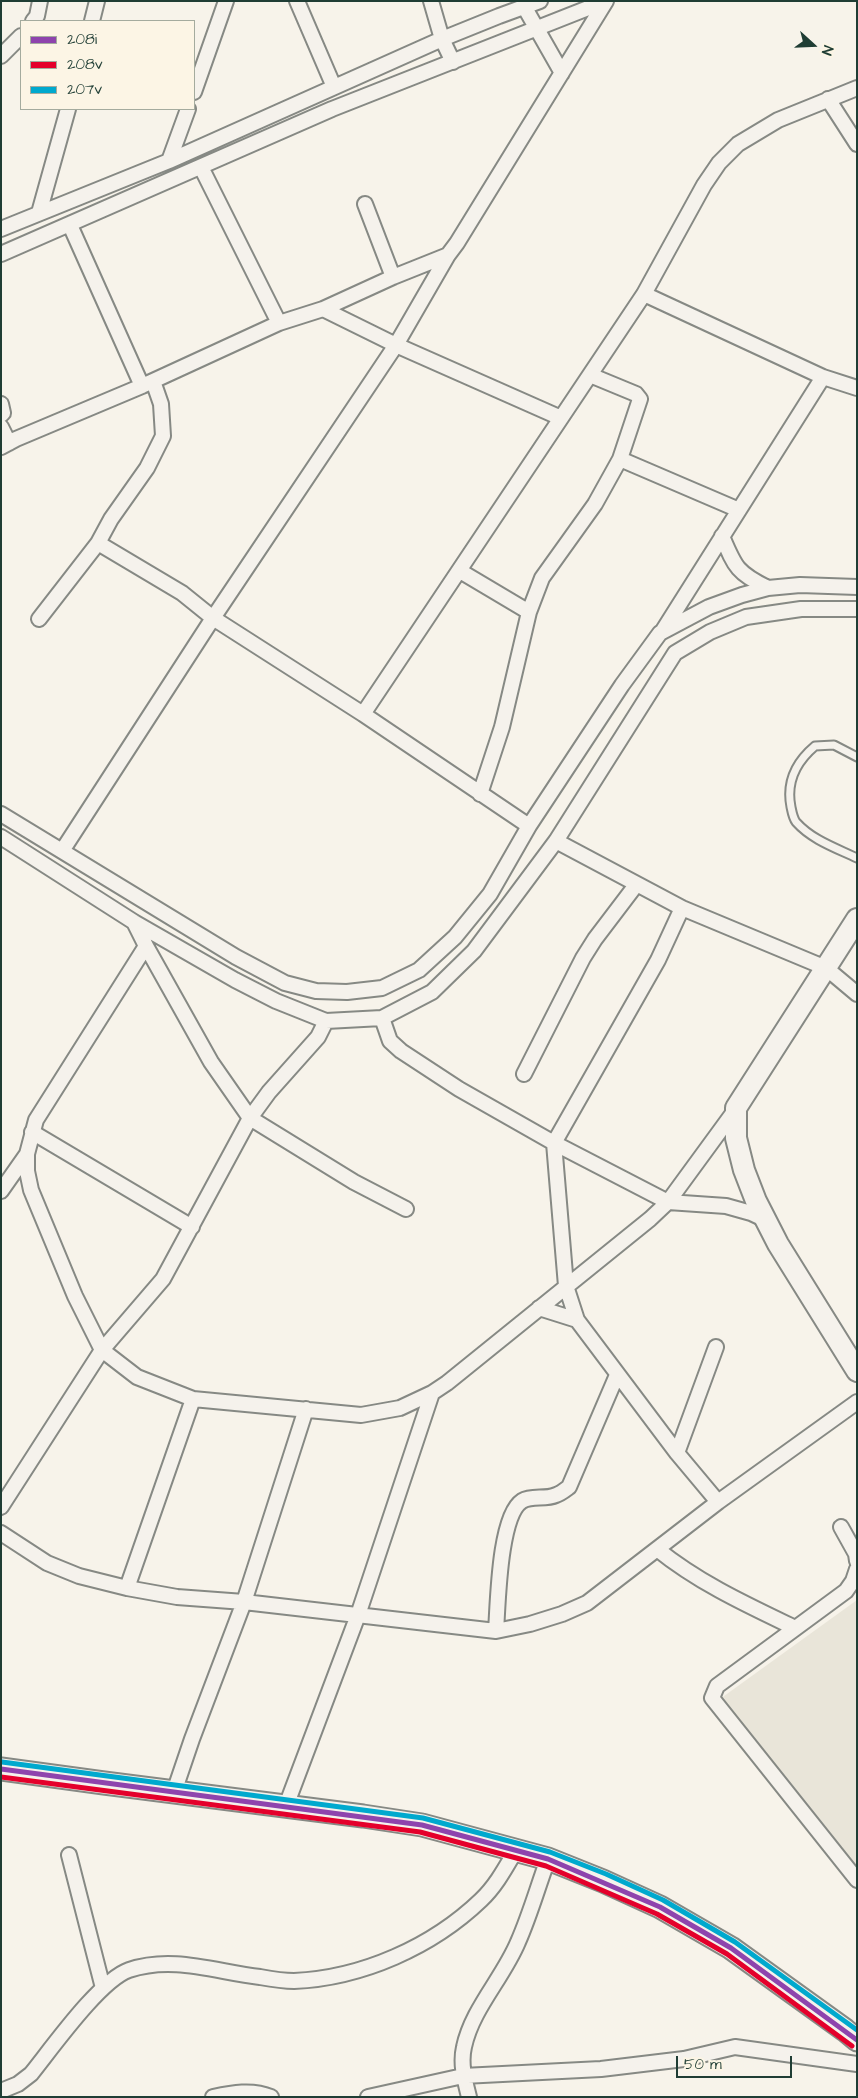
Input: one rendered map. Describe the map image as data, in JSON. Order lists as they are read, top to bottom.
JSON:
{
  "lines": ["transit line 207v", "transit line 208i", "transit line 208v"],
  "legend": ["208i", "208v", "207v"],
  "scale_bar": "50 m",
  "north": "right"
}
